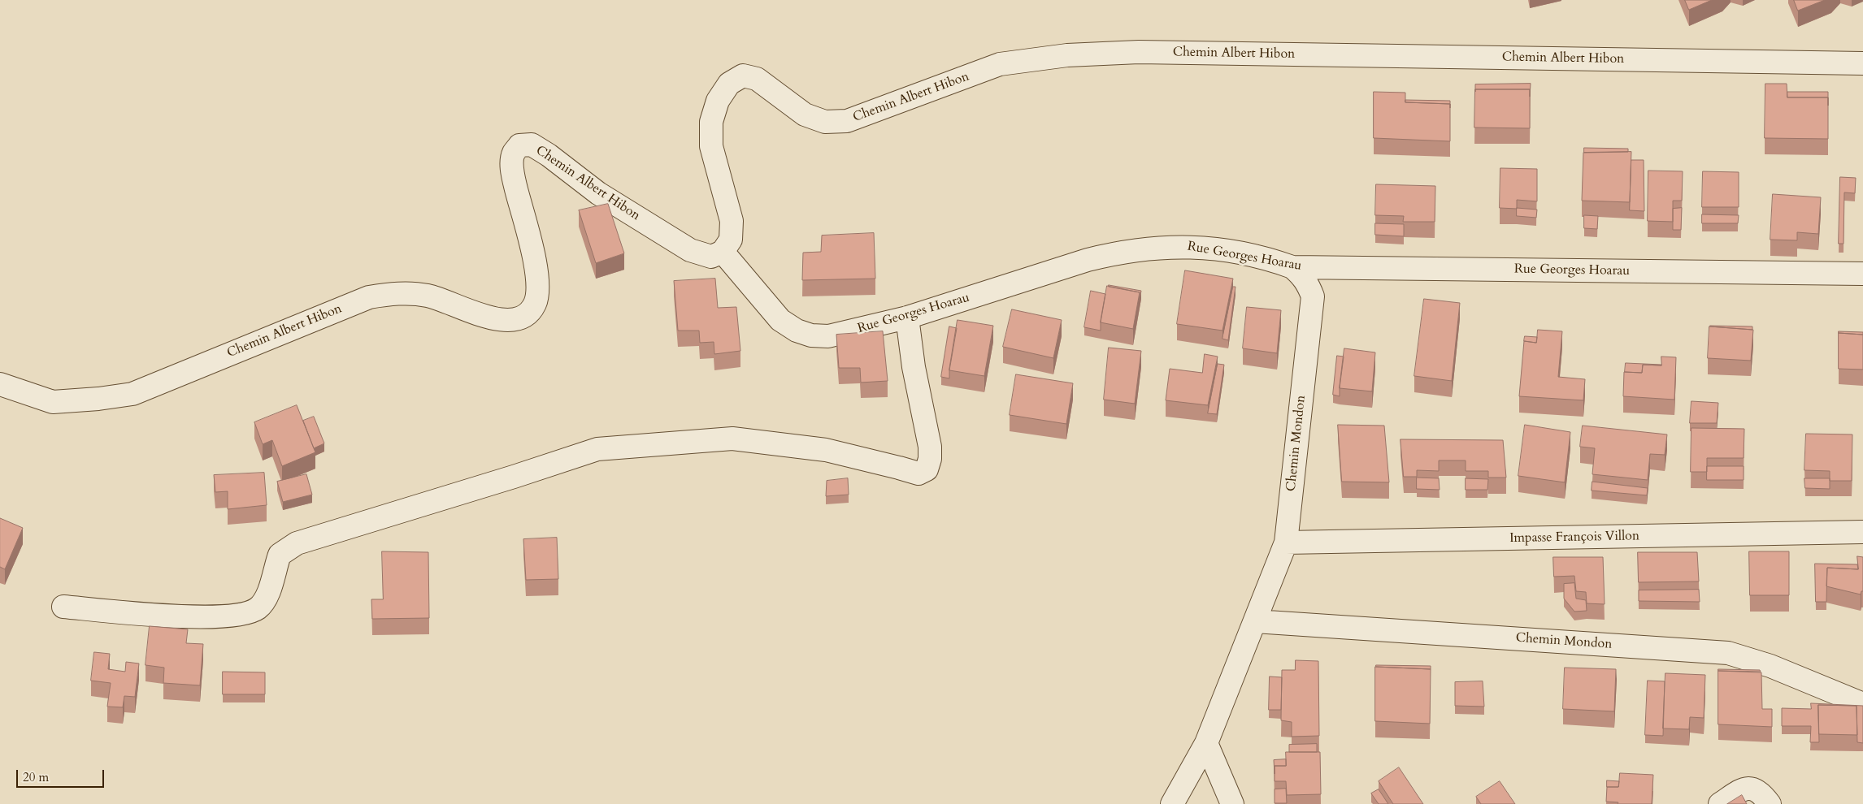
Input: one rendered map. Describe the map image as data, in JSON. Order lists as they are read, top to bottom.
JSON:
{
  "streets": {
    "street": [
      "Chemin Albert Hibon",
      "Rue Georges Hoarau",
      "Chemin Mondon",
      "Impasse François Villon"
    ]
  },
  "crossings": [
    ["Chemin Albert Hibon", "Rue Georges Hoarau"],
    ["Rue Georges Hoarau", "Chemin Mondon"],
    ["Chemin Mondon", "Impasse François Villon"]
  ],
  "scale_bar": "20 m"
}
